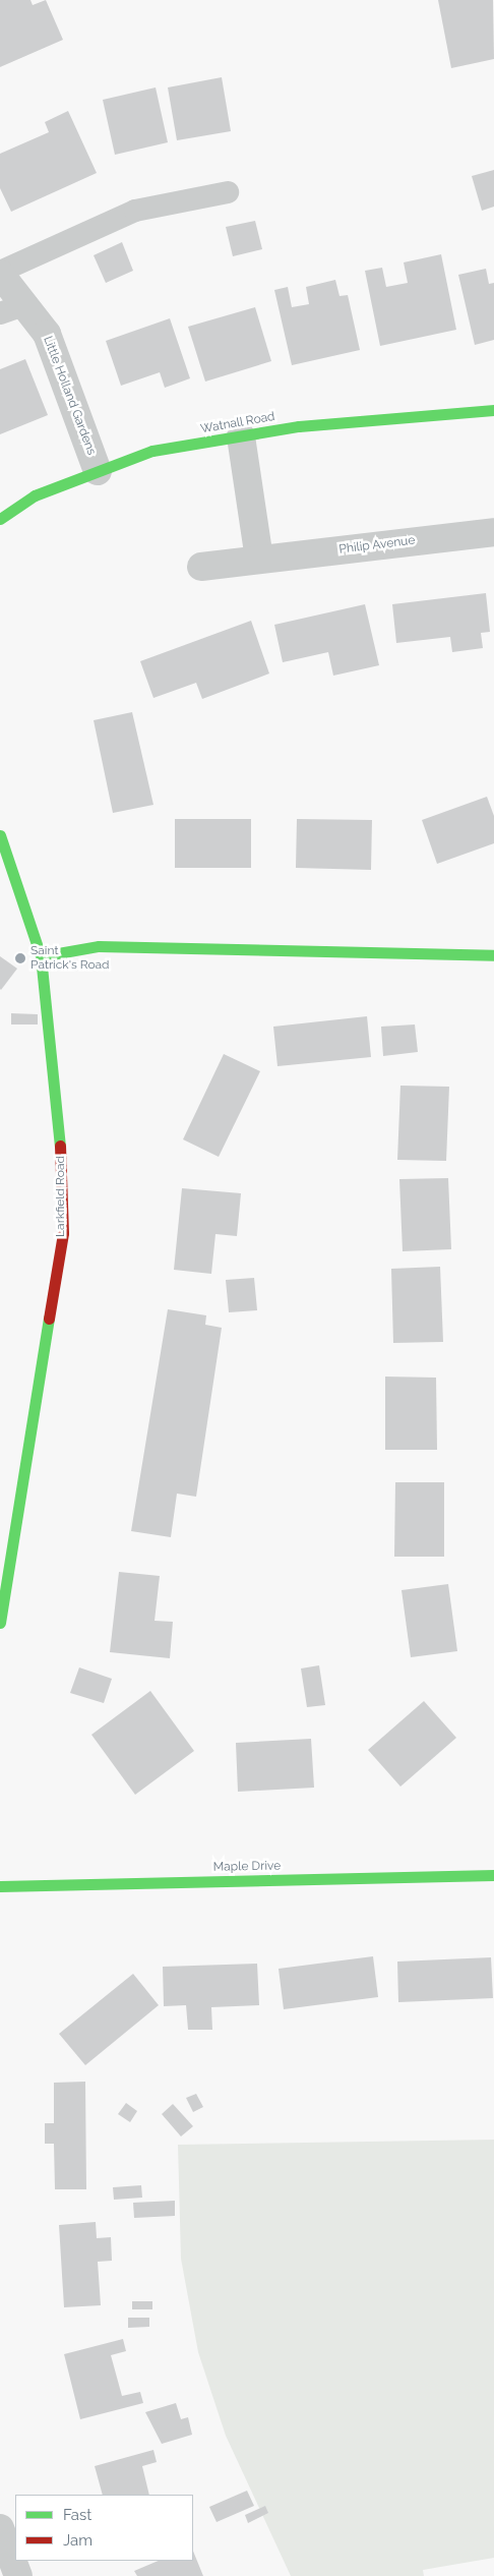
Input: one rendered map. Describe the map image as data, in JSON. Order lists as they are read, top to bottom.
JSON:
{
  "streets": {
    "street": [
      "Little Holland Gardens",
      "Watnall Road",
      "Philip Avenue",
      "Larkfield Road",
      "Maple Drive"
    ]
  },
  "crossings": [
    ["Little Holland Gardens", "Watnall Road"]
  ],
  "places": ["Saint Patrick's Road"],
  "legend": ["Fast", "Jam"]
}
